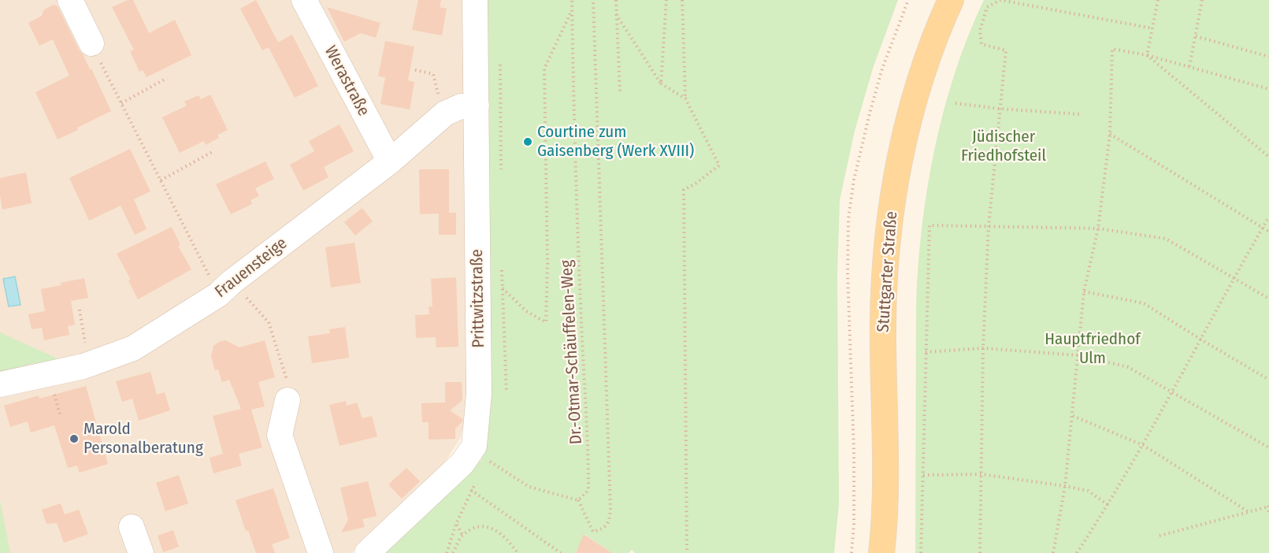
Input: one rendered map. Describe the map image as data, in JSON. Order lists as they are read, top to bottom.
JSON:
{
  "streets": {
    "main road": ["Stuttgarter Straße"],
    "street": ["Werastraße", "Frauensteige", "Prittwitzstraße"],
    "path": ["Dr.-Otmar-Schäuffelen-Weg"]
  },
  "crossings": [
    ["Werastraße", "Frauensteige"],
    ["Frauensteige", "Prittwitzstraße"]
  ],
  "parks": ["Jüdischer Friedhofsteil", "Hauptfriedhof Ulm"],
  "places": ["Courtine zum Gaisenberg (Werk XVIII)", "Marold Personalberatung"]
}
